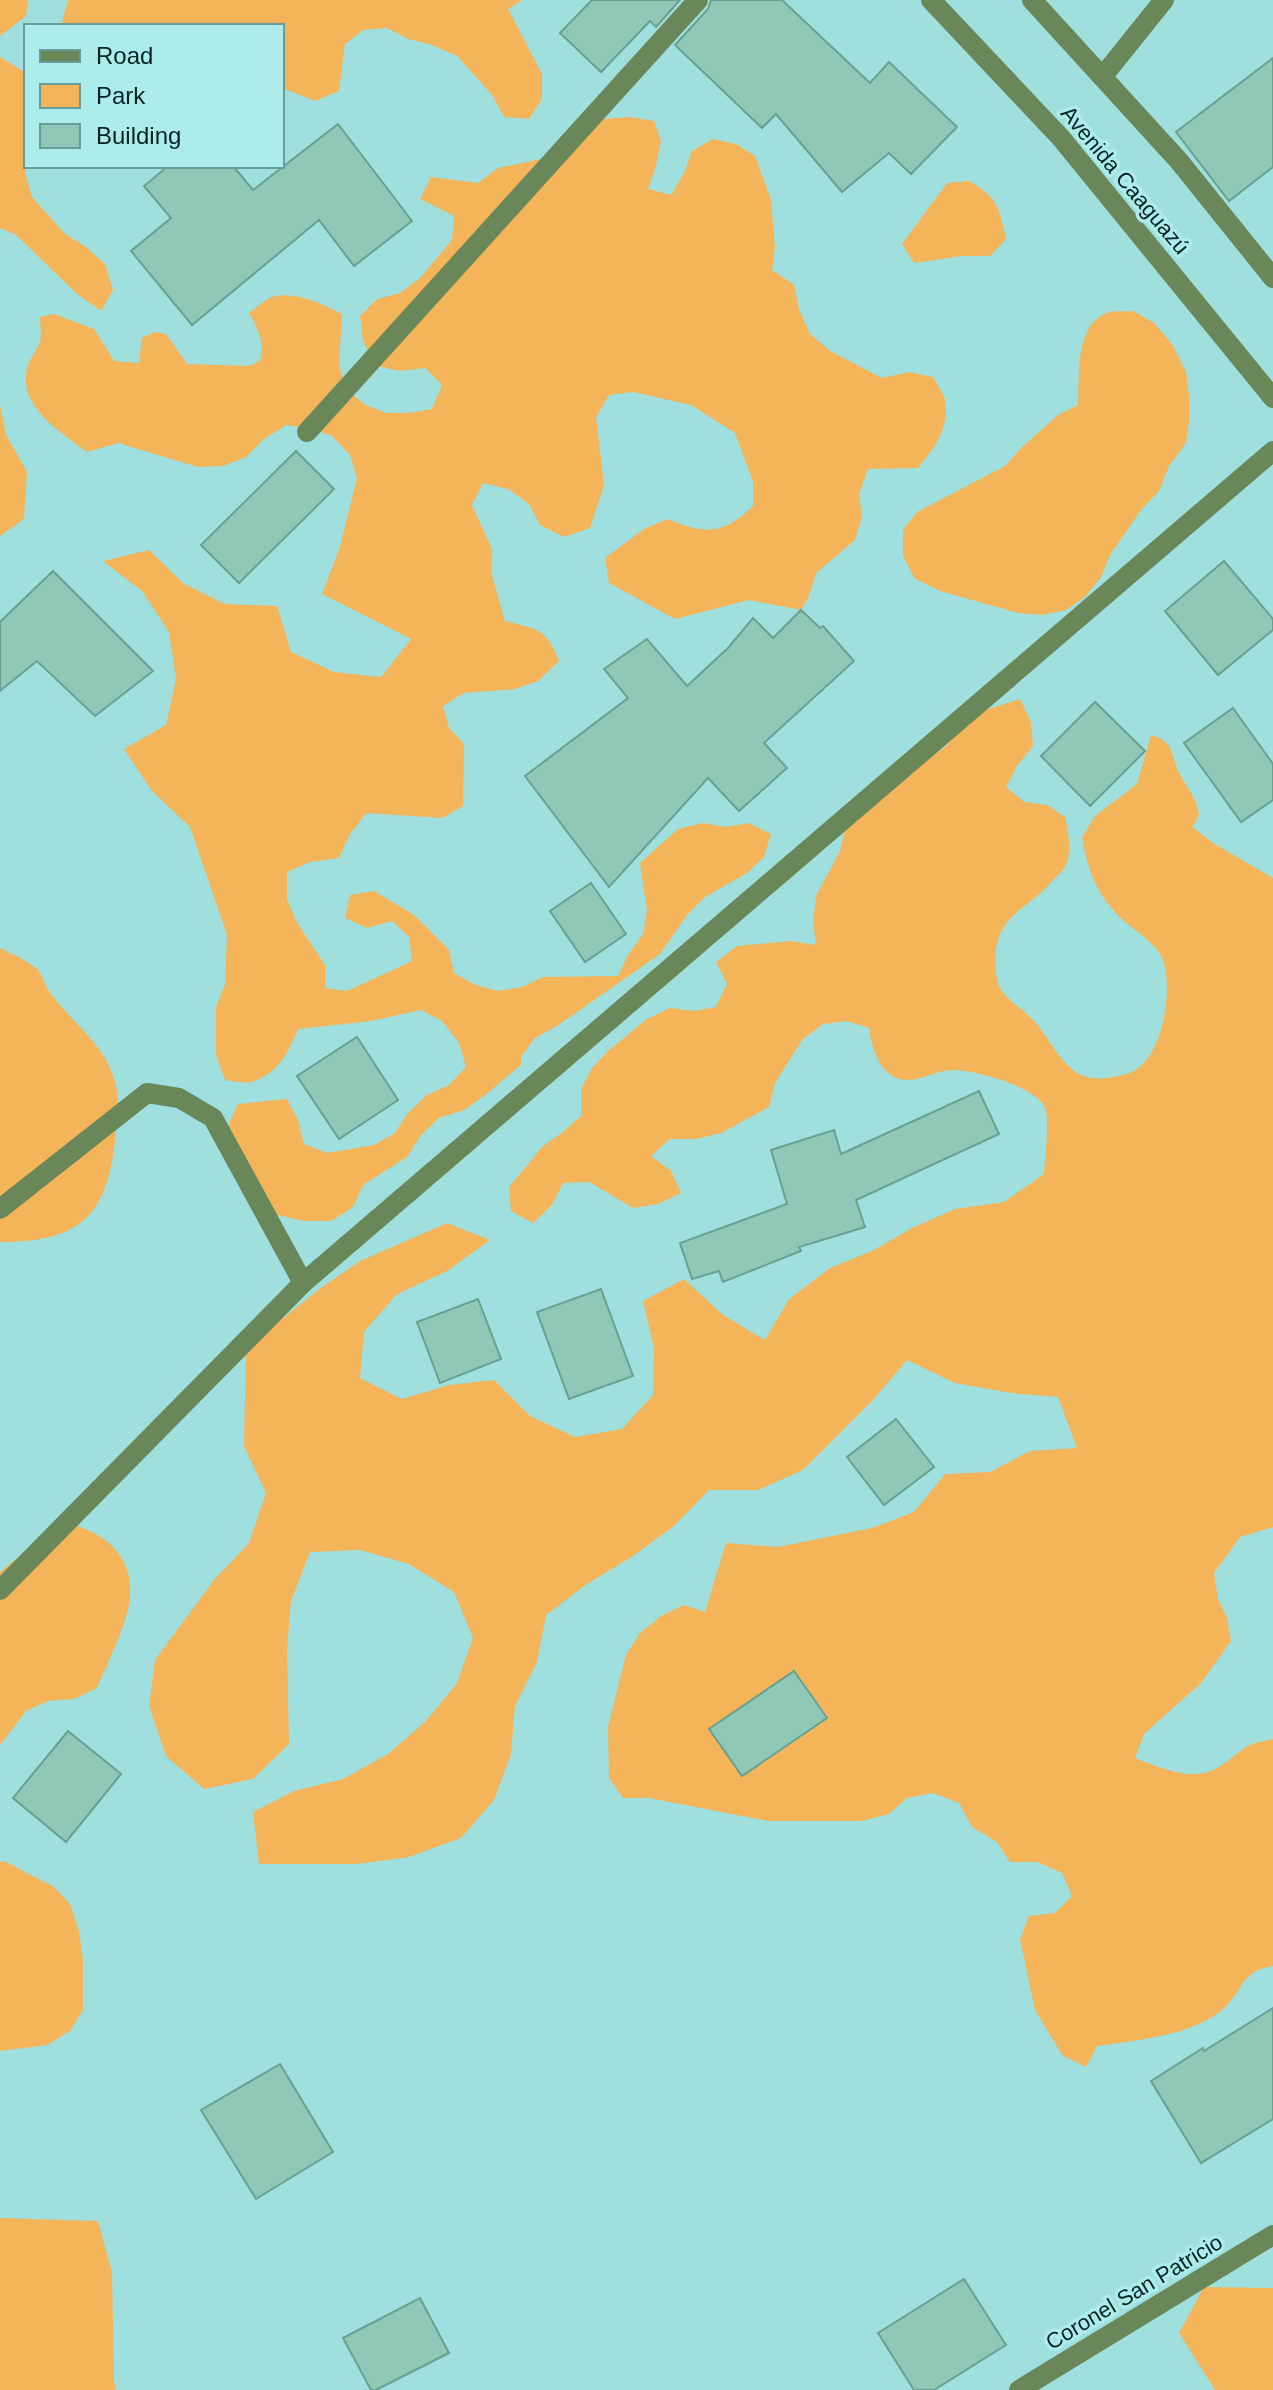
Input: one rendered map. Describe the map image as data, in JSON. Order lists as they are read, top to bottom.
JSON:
{
  "streets": {
    "street": ["Avenida Caaguazú", "Coronel San Patricio"]
  },
  "legend": ["Road", "Park", "Building"]
}
